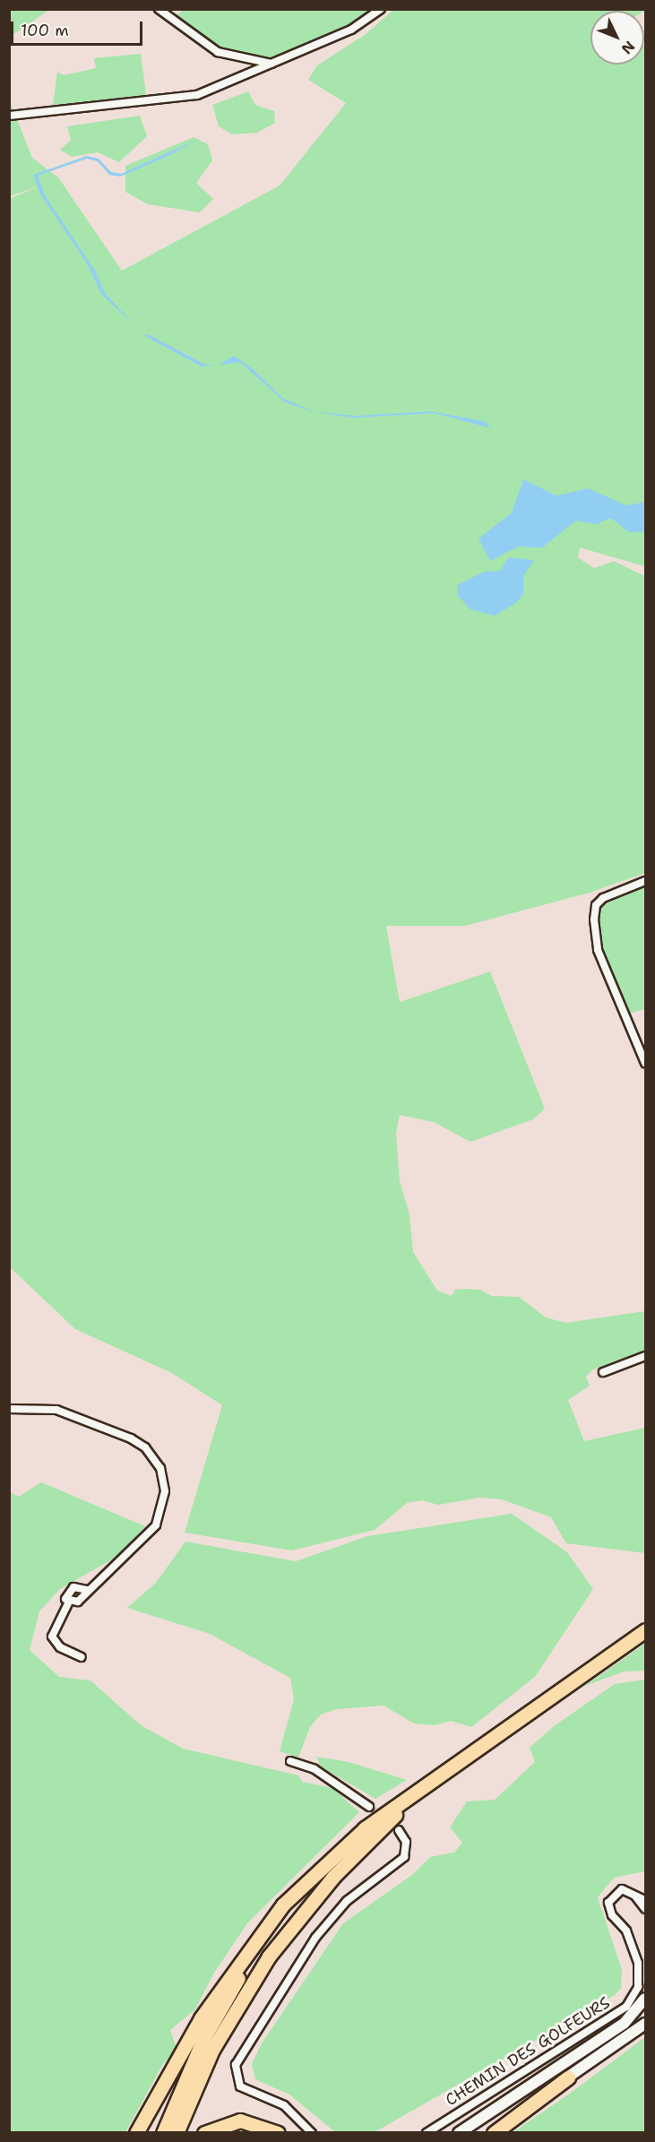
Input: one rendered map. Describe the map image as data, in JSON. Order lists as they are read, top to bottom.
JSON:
{
  "streets": {
    "street": ["CHEMIN DES GOLFEURS"]
  },
  "scale_bar": "100 m",
  "north": "bottom right"
}
